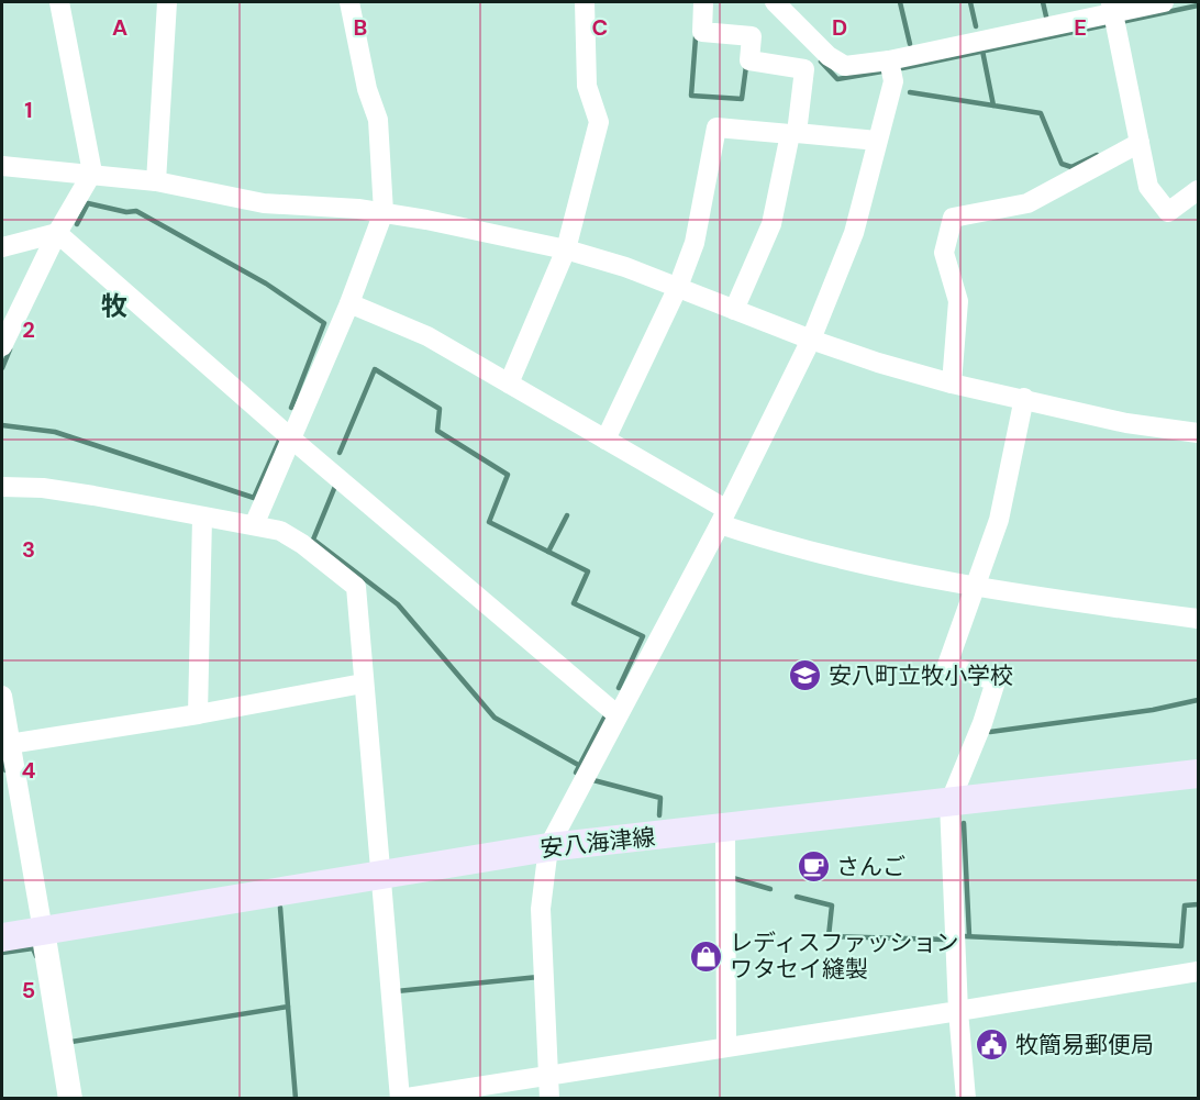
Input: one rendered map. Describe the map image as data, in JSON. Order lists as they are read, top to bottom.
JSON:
{
  "streets": {
    "main road": ["安八海津線"]
  },
  "districts": ["牧"],
  "places": {
    "school or university": ["安八町立牧小学校"],
    "cafe": ["さんご"],
    "shop": ["レディスファッション ワタセイ縫製"],
    "public building": ["牧簡易郵便局"]
  },
  "grid": {
    "columns": [
      "A",
      "B",
      "C",
      "D",
      "E"
    ],
    "rows": [
      "1",
      "2",
      "3",
      "4",
      "5"
    ]
  }
}
